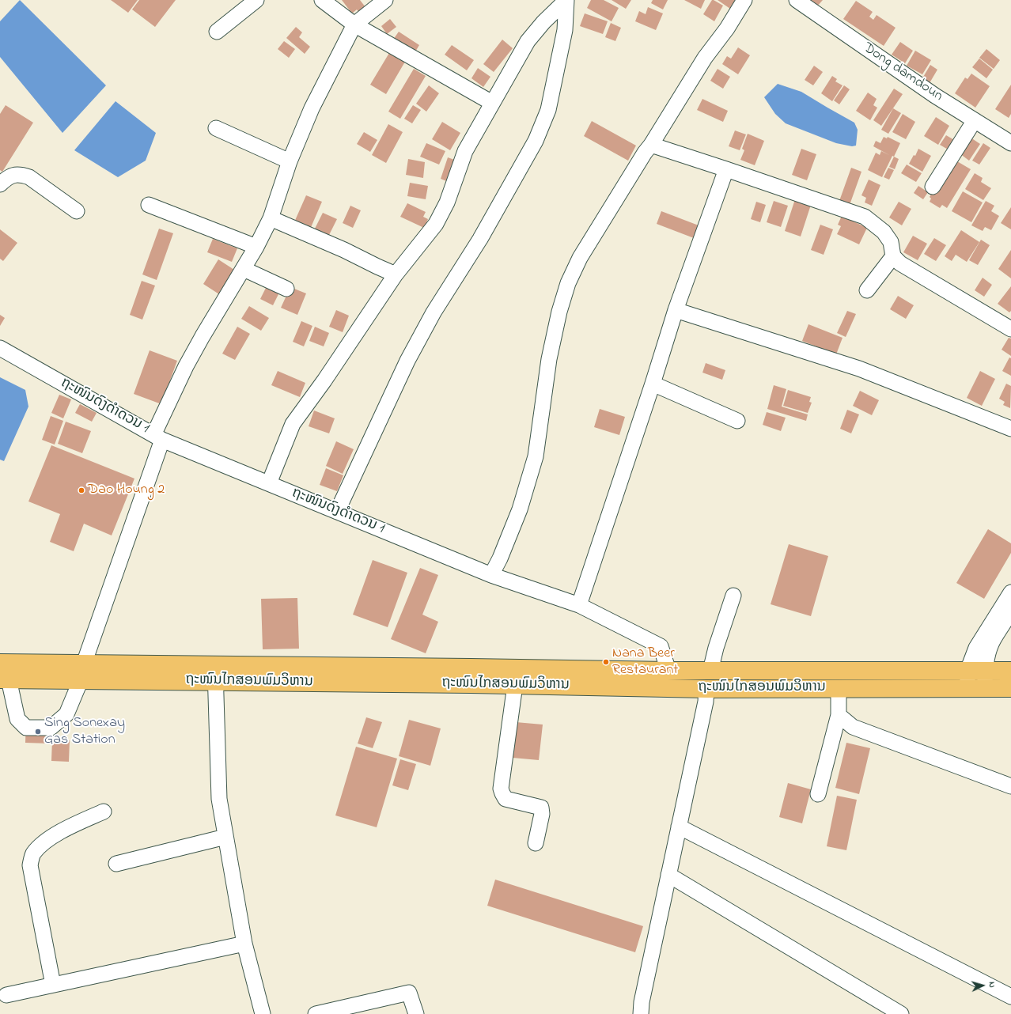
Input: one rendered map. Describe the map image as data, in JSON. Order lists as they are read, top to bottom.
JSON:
{
  "streets": {
    "highway": ["ຖະໜົນໄກສອນພົມວິຫານ"],
    "street": ["Dong damdoun", "ຖະໜົນດົງດຳດວນ 1"]
  },
  "crossings": [
    ["ຖະໜົນດົງດຳດວນ 1", "ຖະໜົນໄກສອນພົມວິຫານ"]
  ],
  "places": ["Dao Houng 2", "Nana Beer Restaurant", "Sing Sonexay Gas Station"],
  "north": "right"
}
